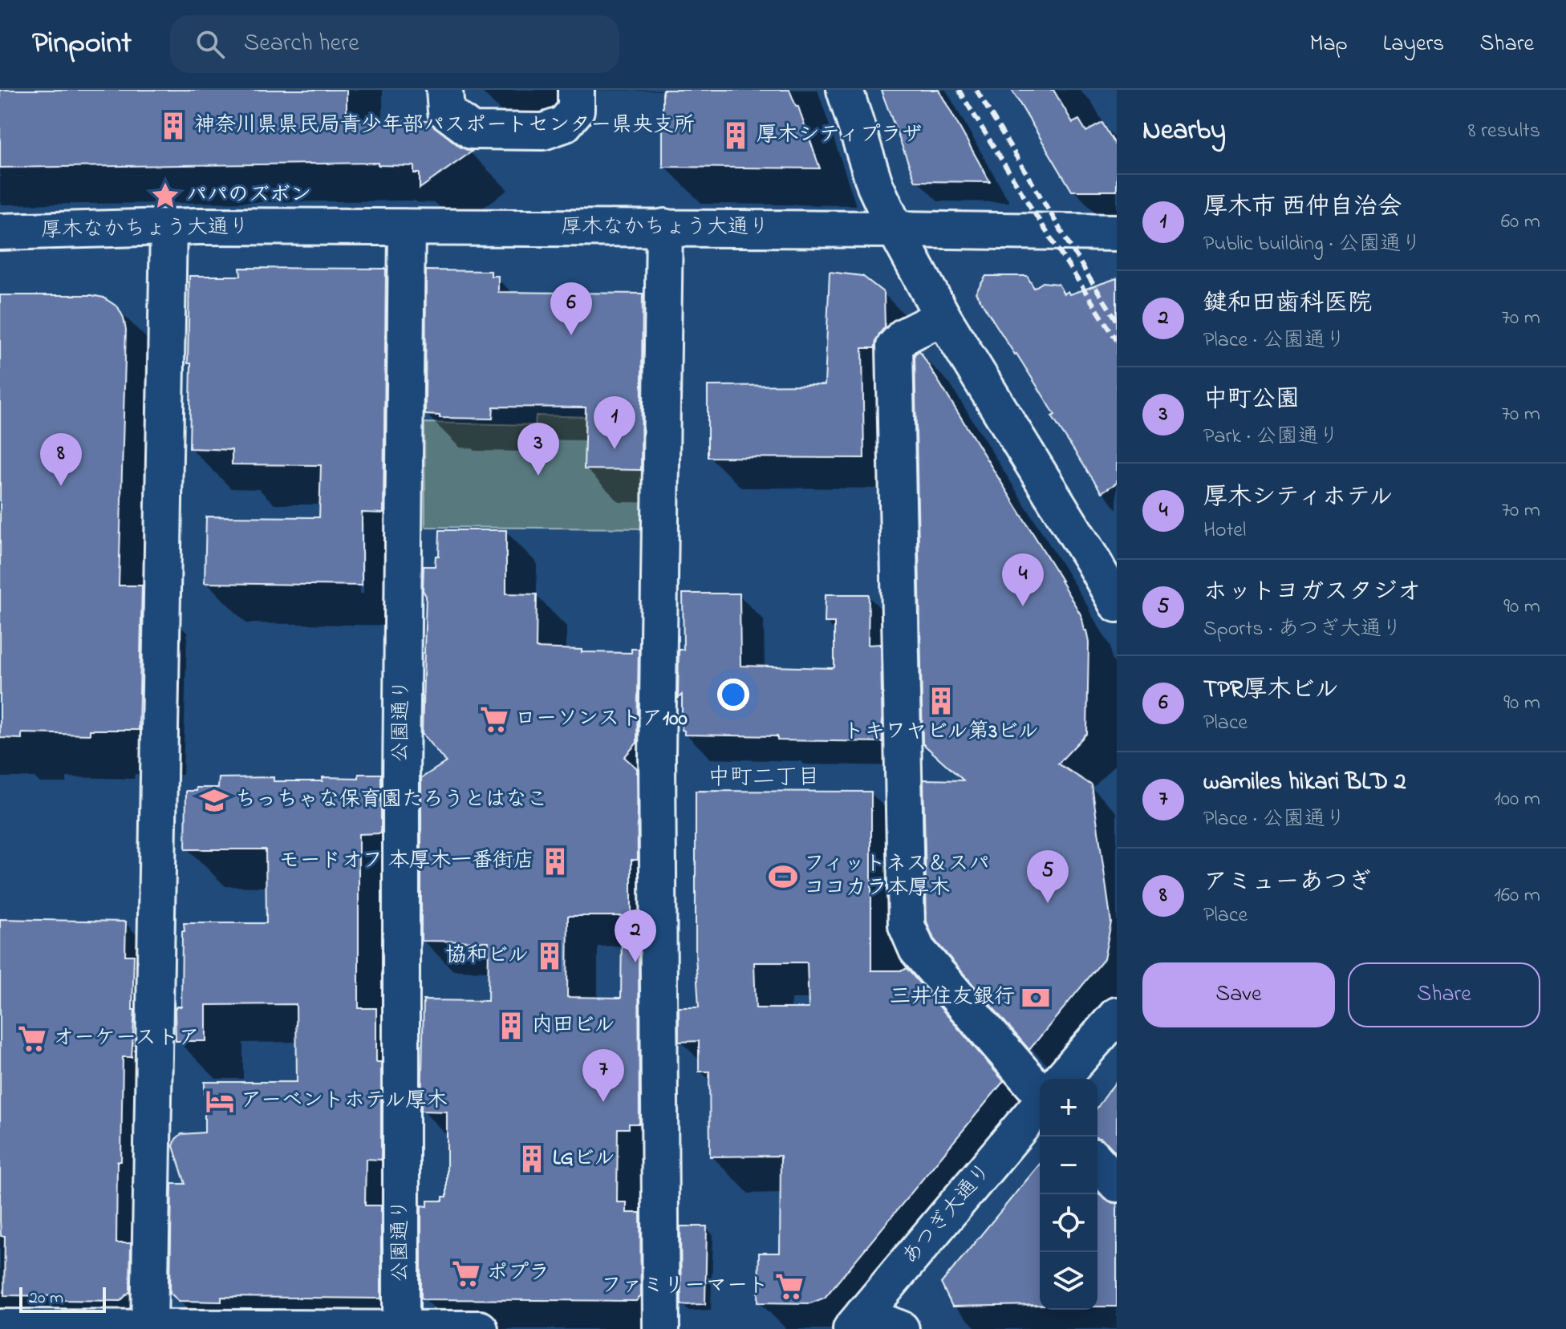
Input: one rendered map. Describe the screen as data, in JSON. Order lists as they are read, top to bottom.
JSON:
{
  "streets": {
    "street": ["厚木なかちょう大通り", "公園通り", "あつぎ大通り"]
  },
  "crossings": [
    ["厚木なかちょう大通り", "公園通り"]
  ],
  "districts": ["中町二丁目"],
  "places": {
    "building": [
      "神奈川県県民局青少年部パスポートセンター県央支所",
      "厚木シティプラザ",
      "トキワヤビル第3ビル",
      "モードオフ 本厚木一番街店",
      "協和ビル",
      "内田ビル",
      "LGビル"
    ],
    "place": ["パパのズボン"],
    "supermarket": [
      "ローソンストア100",
      "オーケーストア",
      "ポプラ",
      "ファミリーマート"
    ],
    "school or university": ["ちっちゃな保育園たろうとはなこ"],
    "sports": ["フィットネス＆スパ ココカラ本厚木"],
    "bank": ["三井住友銀行"],
    "hotel": ["アーベントホテル厚木"]
  },
  "scale_bar": "20 m",
  "page": {
    "header": "Pinpoint",
    "search": "Search here",
    "nav": ["Map", "Layers", "Share"],
    "heading": ["Nearby", "8 results"],
    "list": [
      {
        "mark": "1",
        "name": "厚木市 西仲自治会",
        "note": "Public building · 公園通り",
        "value": "60 m"
      },
      {
        "mark": "2",
        "name": "鍵和田歯科医院",
        "note": "Place · 公園通り",
        "value": "70 m"
      },
      {
        "mark": "3",
        "name": "中町公園",
        "note": "Park · 公園通り",
        "value": "70 m"
      },
      {
        "mark": "4",
        "name": "厚木シティホテル",
        "note": "Hotel",
        "value": "70 m"
      },
      {
        "mark": "5",
        "name": "ホットヨガスタジオ",
        "note": "Sports · あつぎ大通り",
        "value": "90 m"
      },
      {
        "mark": "6",
        "name": "TPR厚木ビル",
        "note": "Place",
        "value": "90 m"
      },
      {
        "mark": "7",
        "name": "wamiles hikari BLD 2",
        "note": "Place · 公園通り",
        "value": "100 m"
      },
      {
        "mark": "8",
        "name": "アミューあつぎ",
        "note": "Place",
        "value": "160 m"
      }
    ],
    "pins": [
      "6",
      "1",
      "3",
      "8",
      "4",
      "5",
      "2",
      "7"
    ],
    "buttons": ["Save", "Share"],
    "map_buttons": ["+", "−"],
    "scale": "20 m"
  }
}
